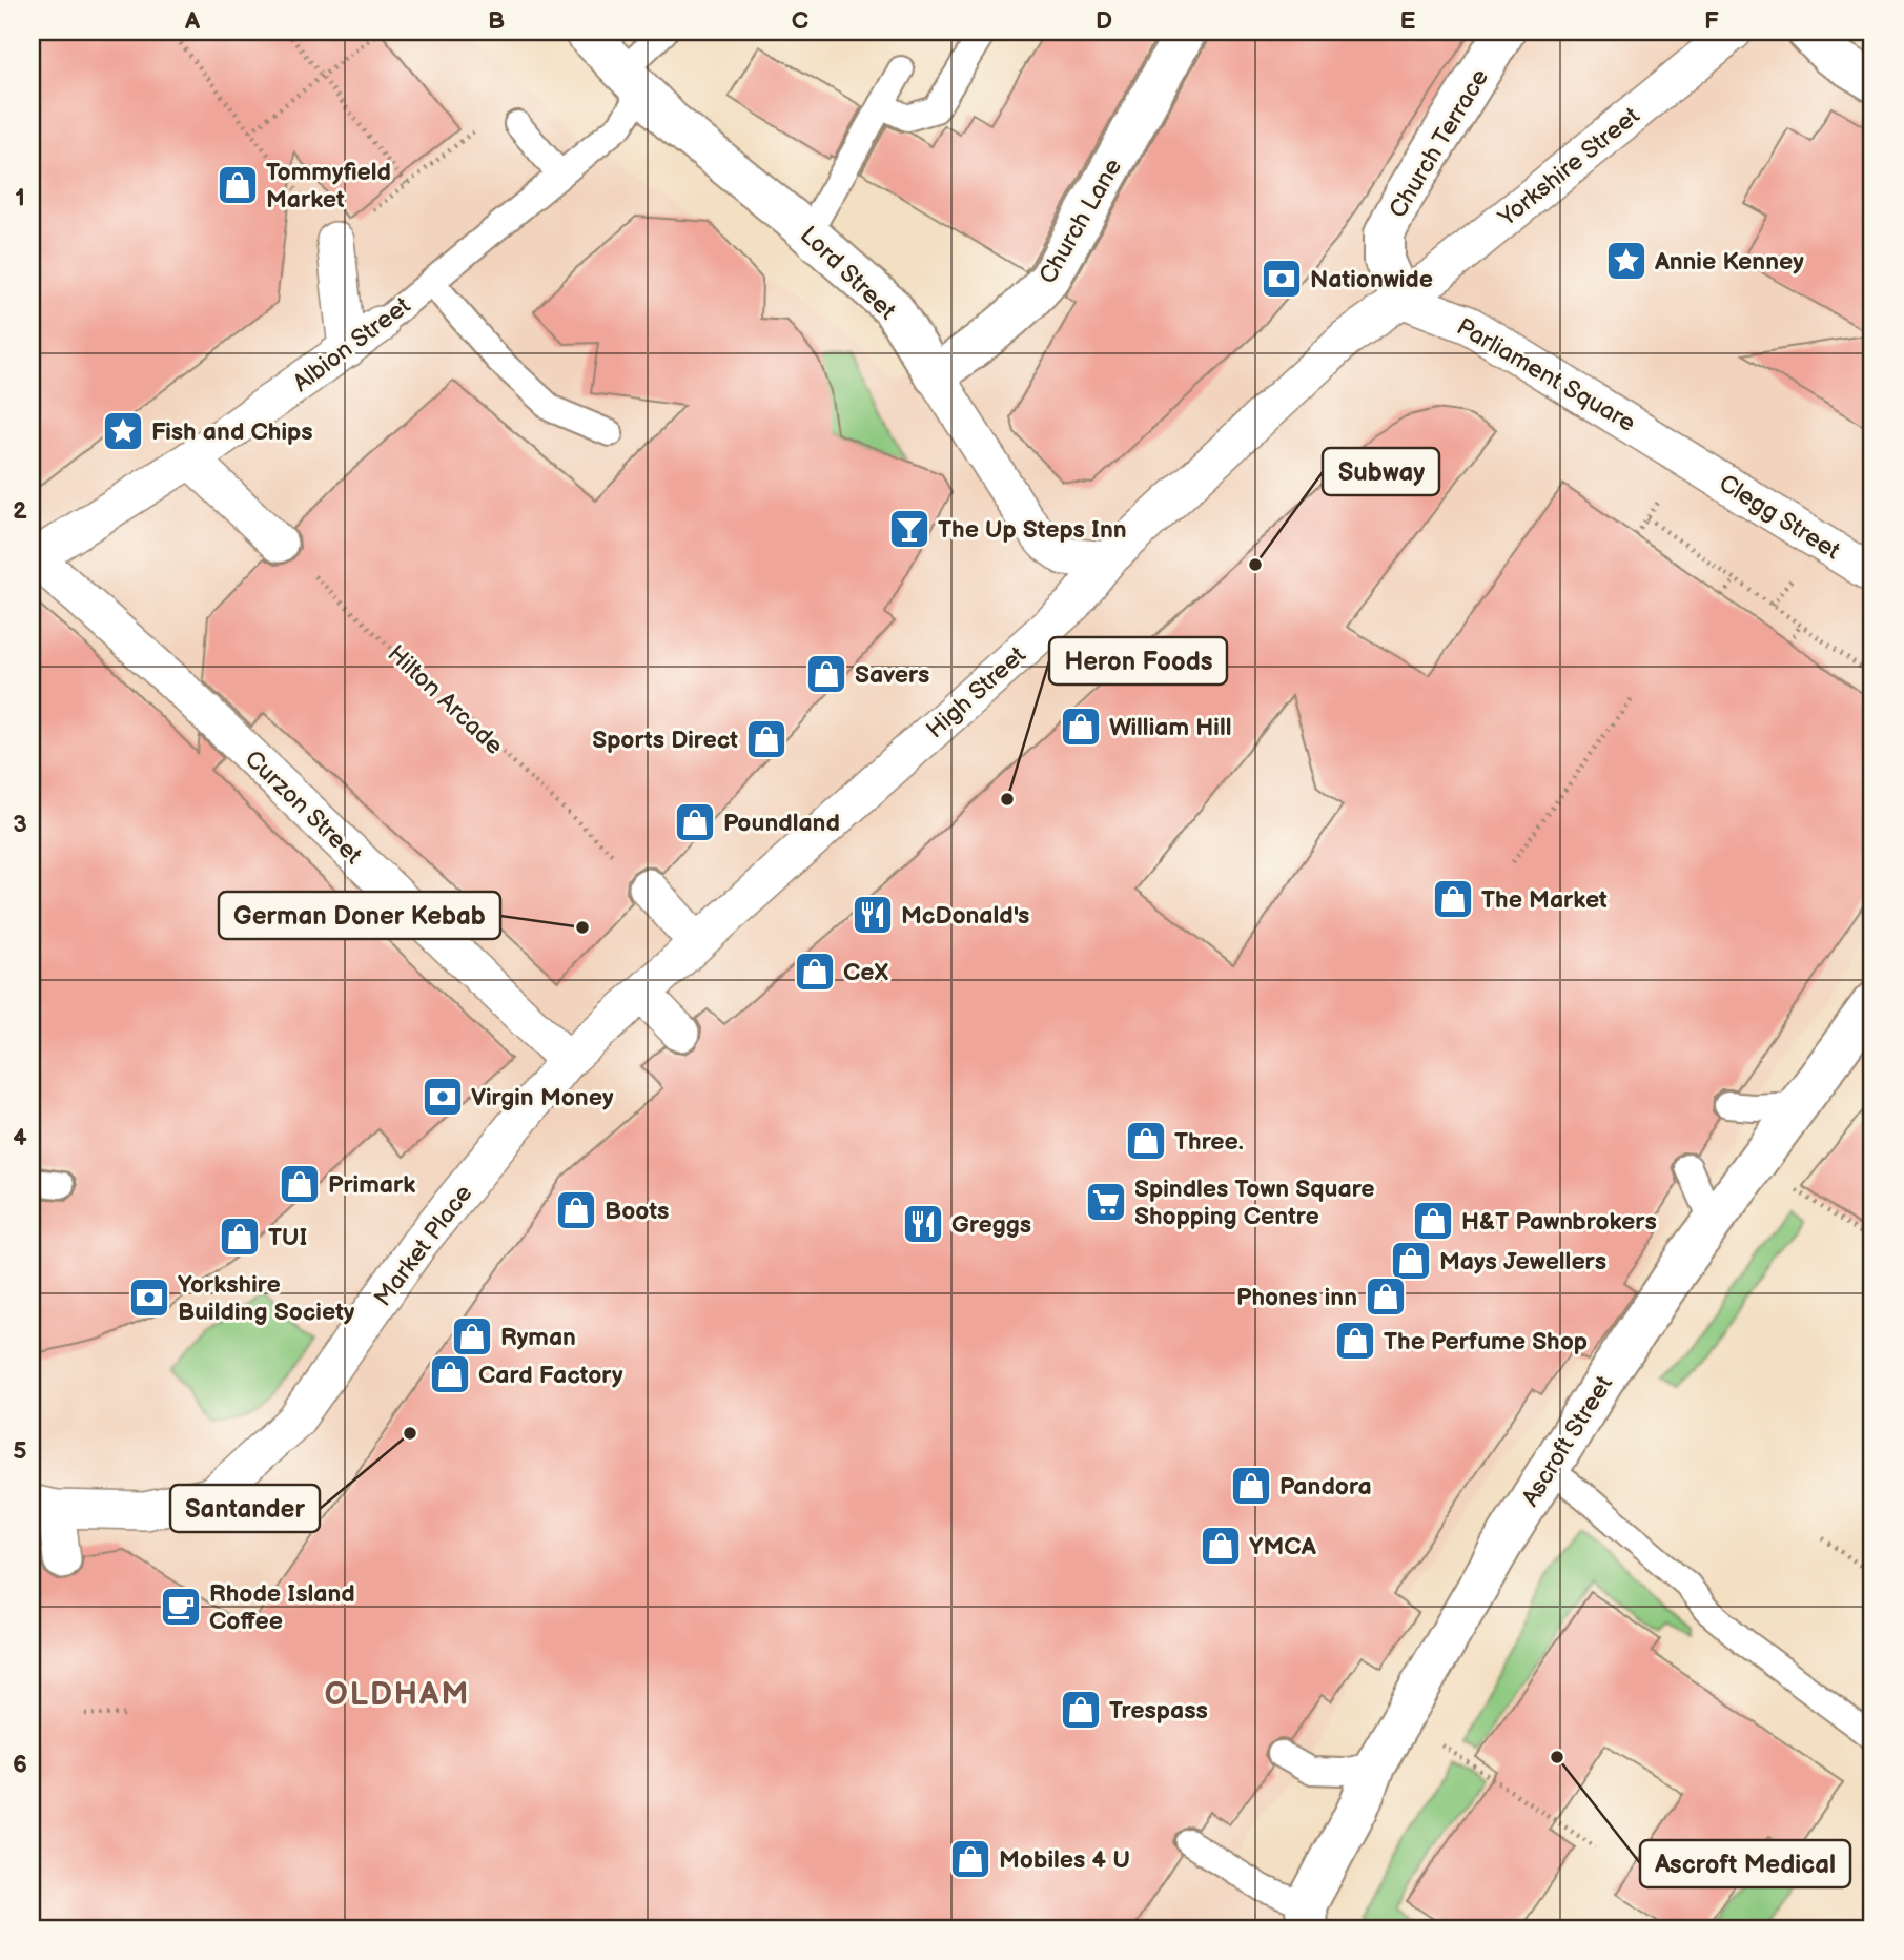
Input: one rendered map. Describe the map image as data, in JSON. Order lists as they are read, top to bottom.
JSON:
{
  "streets": {
    "street": [
      "Church Terrace",
      "Yorkshire Street",
      "Church Lane",
      "Lord Street",
      "Albion Street",
      "Parliament Square",
      "Clegg Street",
      "High Street",
      "Curzon Street",
      "Market Place",
      "Ascroft Street"
    ],
    "path": ["Hilton Arcade"]
  },
  "crossings": [
    ["Church Terrace", "Yorkshire Street"],
    ["Church Terrace", "Parliament Square"],
    ["Church Terrace", "High Street"],
    ["Yorkshire Street", "Parliament Square"],
    ["Yorkshire Street", "High Street"],
    ["Church Lane", "Lord Street"],
    ["Lord Street", "Albion Street"],
    ["Lord Street", "High Street"],
    ["Albion Street", "Curzon Street"],
    ["Parliament Square", "Clegg Street"],
    ["Parliament Square", "High Street"],
    ["High Street", "Market Place"],
    ["Curzon Street", "Market Place"]
  ],
  "districts": ["OLDHAM"],
  "places": {
    "shop": [
      "Tommyfield Market",
      "Savers",
      "William Hill",
      "Sports Direct",
      "Poundland",
      "The Market",
      "CeX",
      "Three.",
      "Primark",
      "Boots",
      "H&T Pawnbrokers",
      "TUI",
      "Mays Jewellers",
      "Phones inn",
      "Ryman",
      "The Perfume Shop",
      "Card Factory",
      "Pandora",
      "YMCA",
      "Trespass",
      "Mobiles 4 U"
    ],
    "place": ["Annie Kenney", "Fish and Chips"],
    "bank": ["Nationwide", "Virgin Money", "Yorkshire Building Society"],
    "bar": ["The Up Steps Inn"],
    "other": [
      "Subway",
      "Heron Foods",
      "German Doner Kebab",
      "Santander",
      "Ascroft Medical"
    ],
    "restaurant": ["McDonald's", "Greggs"],
    "supermarket": ["Spindles Town Square Shopping Centre"],
    "cafe": ["Rhode Island Coffee"]
  },
  "grid": {
    "columns": [
      "A",
      "B",
      "C",
      "D",
      "E",
      "F"
    ],
    "rows": [
      "1",
      "2",
      "3",
      "4",
      "5",
      "6"
    ]
  }
}
